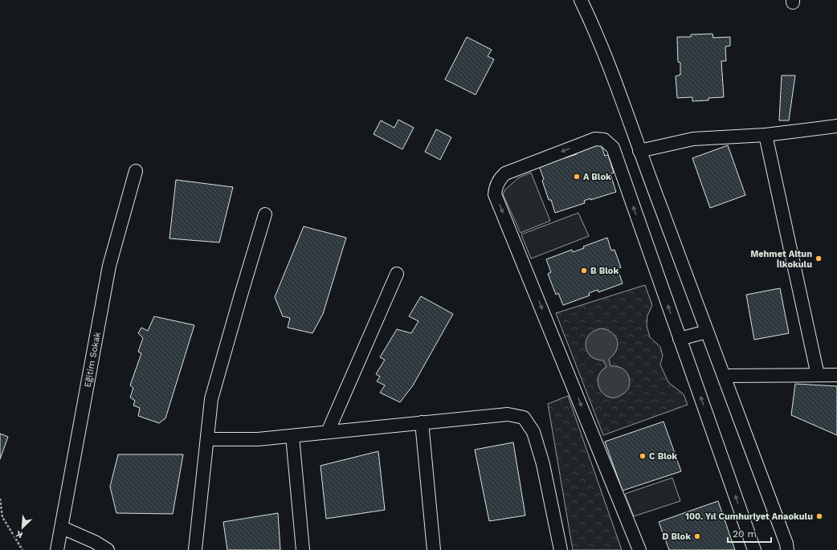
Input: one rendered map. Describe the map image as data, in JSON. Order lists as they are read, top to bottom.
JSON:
{
  "streets": {
    "street": ["Eğitim Sokak"]
  },
  "places": [
    "A Blok",
    "Mehmet Altun İlkokulu",
    "B Blok",
    "C Blok",
    "100. Yıl Cumhuriyet Anaokulu",
    "D Blok"
  ],
  "scale_bar": "20 m",
  "north": "bottom left"
}
